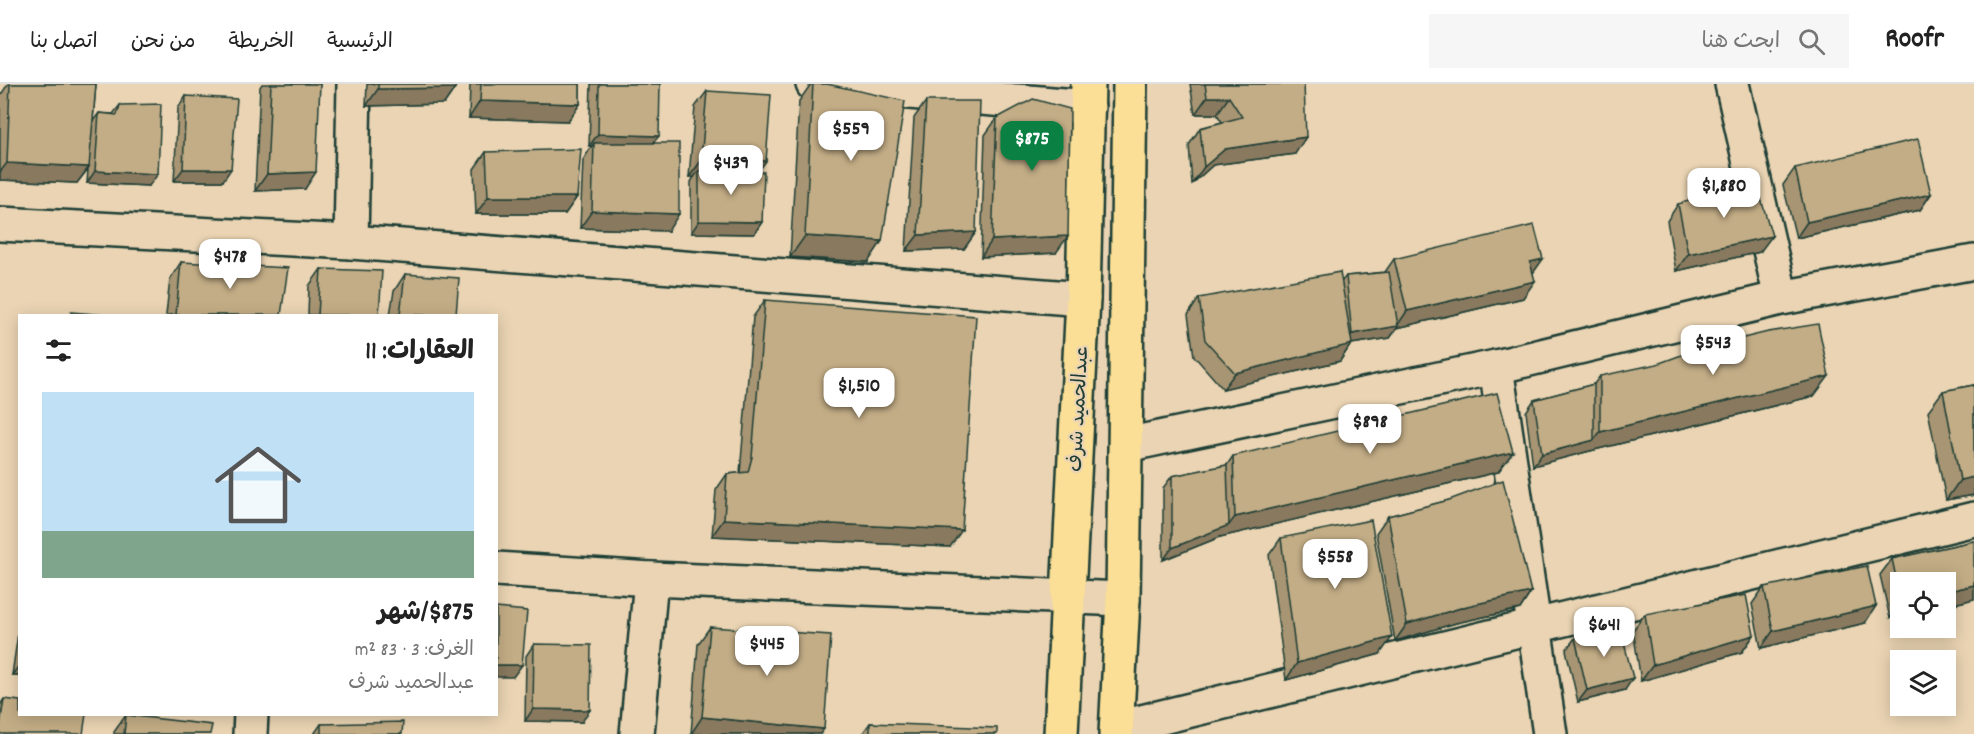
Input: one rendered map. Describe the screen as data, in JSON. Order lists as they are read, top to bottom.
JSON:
{
  "streets": {
    "main road": ["عبدالحميد شرف"]
  },
  "page": {
    "header": "Roofr",
    "search": "ابحث هنا",
    "nav": [
      "الرئيسية",
      "الخريطة",
      "من نحن",
      "اتصل بنا"
    ],
    "price": [
      "$559",
      "$875",
      "$439",
      "$1,880",
      "$478",
      "$543",
      "$1,510",
      "$898",
      "$558",
      "$641",
      "$445"
    ],
    "heading": "العقارات: 11",
    "list": [
      {
        "name": "$875/شهر",
        "note": "الغرف: 3 · 83 m² · عبدالحميد شرف"
      }
    ]
  }
}
